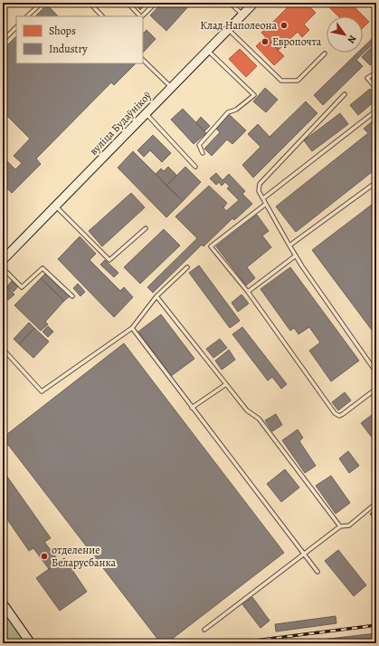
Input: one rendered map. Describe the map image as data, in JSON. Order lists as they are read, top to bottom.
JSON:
{
  "streets": {
    "main road": ["вуліца Будаўнікоў"]
  },
  "places": ["Клад Наполеона", "Европочта", "отделение Беларусбанка"],
  "legend": ["Shops", "Industry"],
  "north": "bottom right"
}
